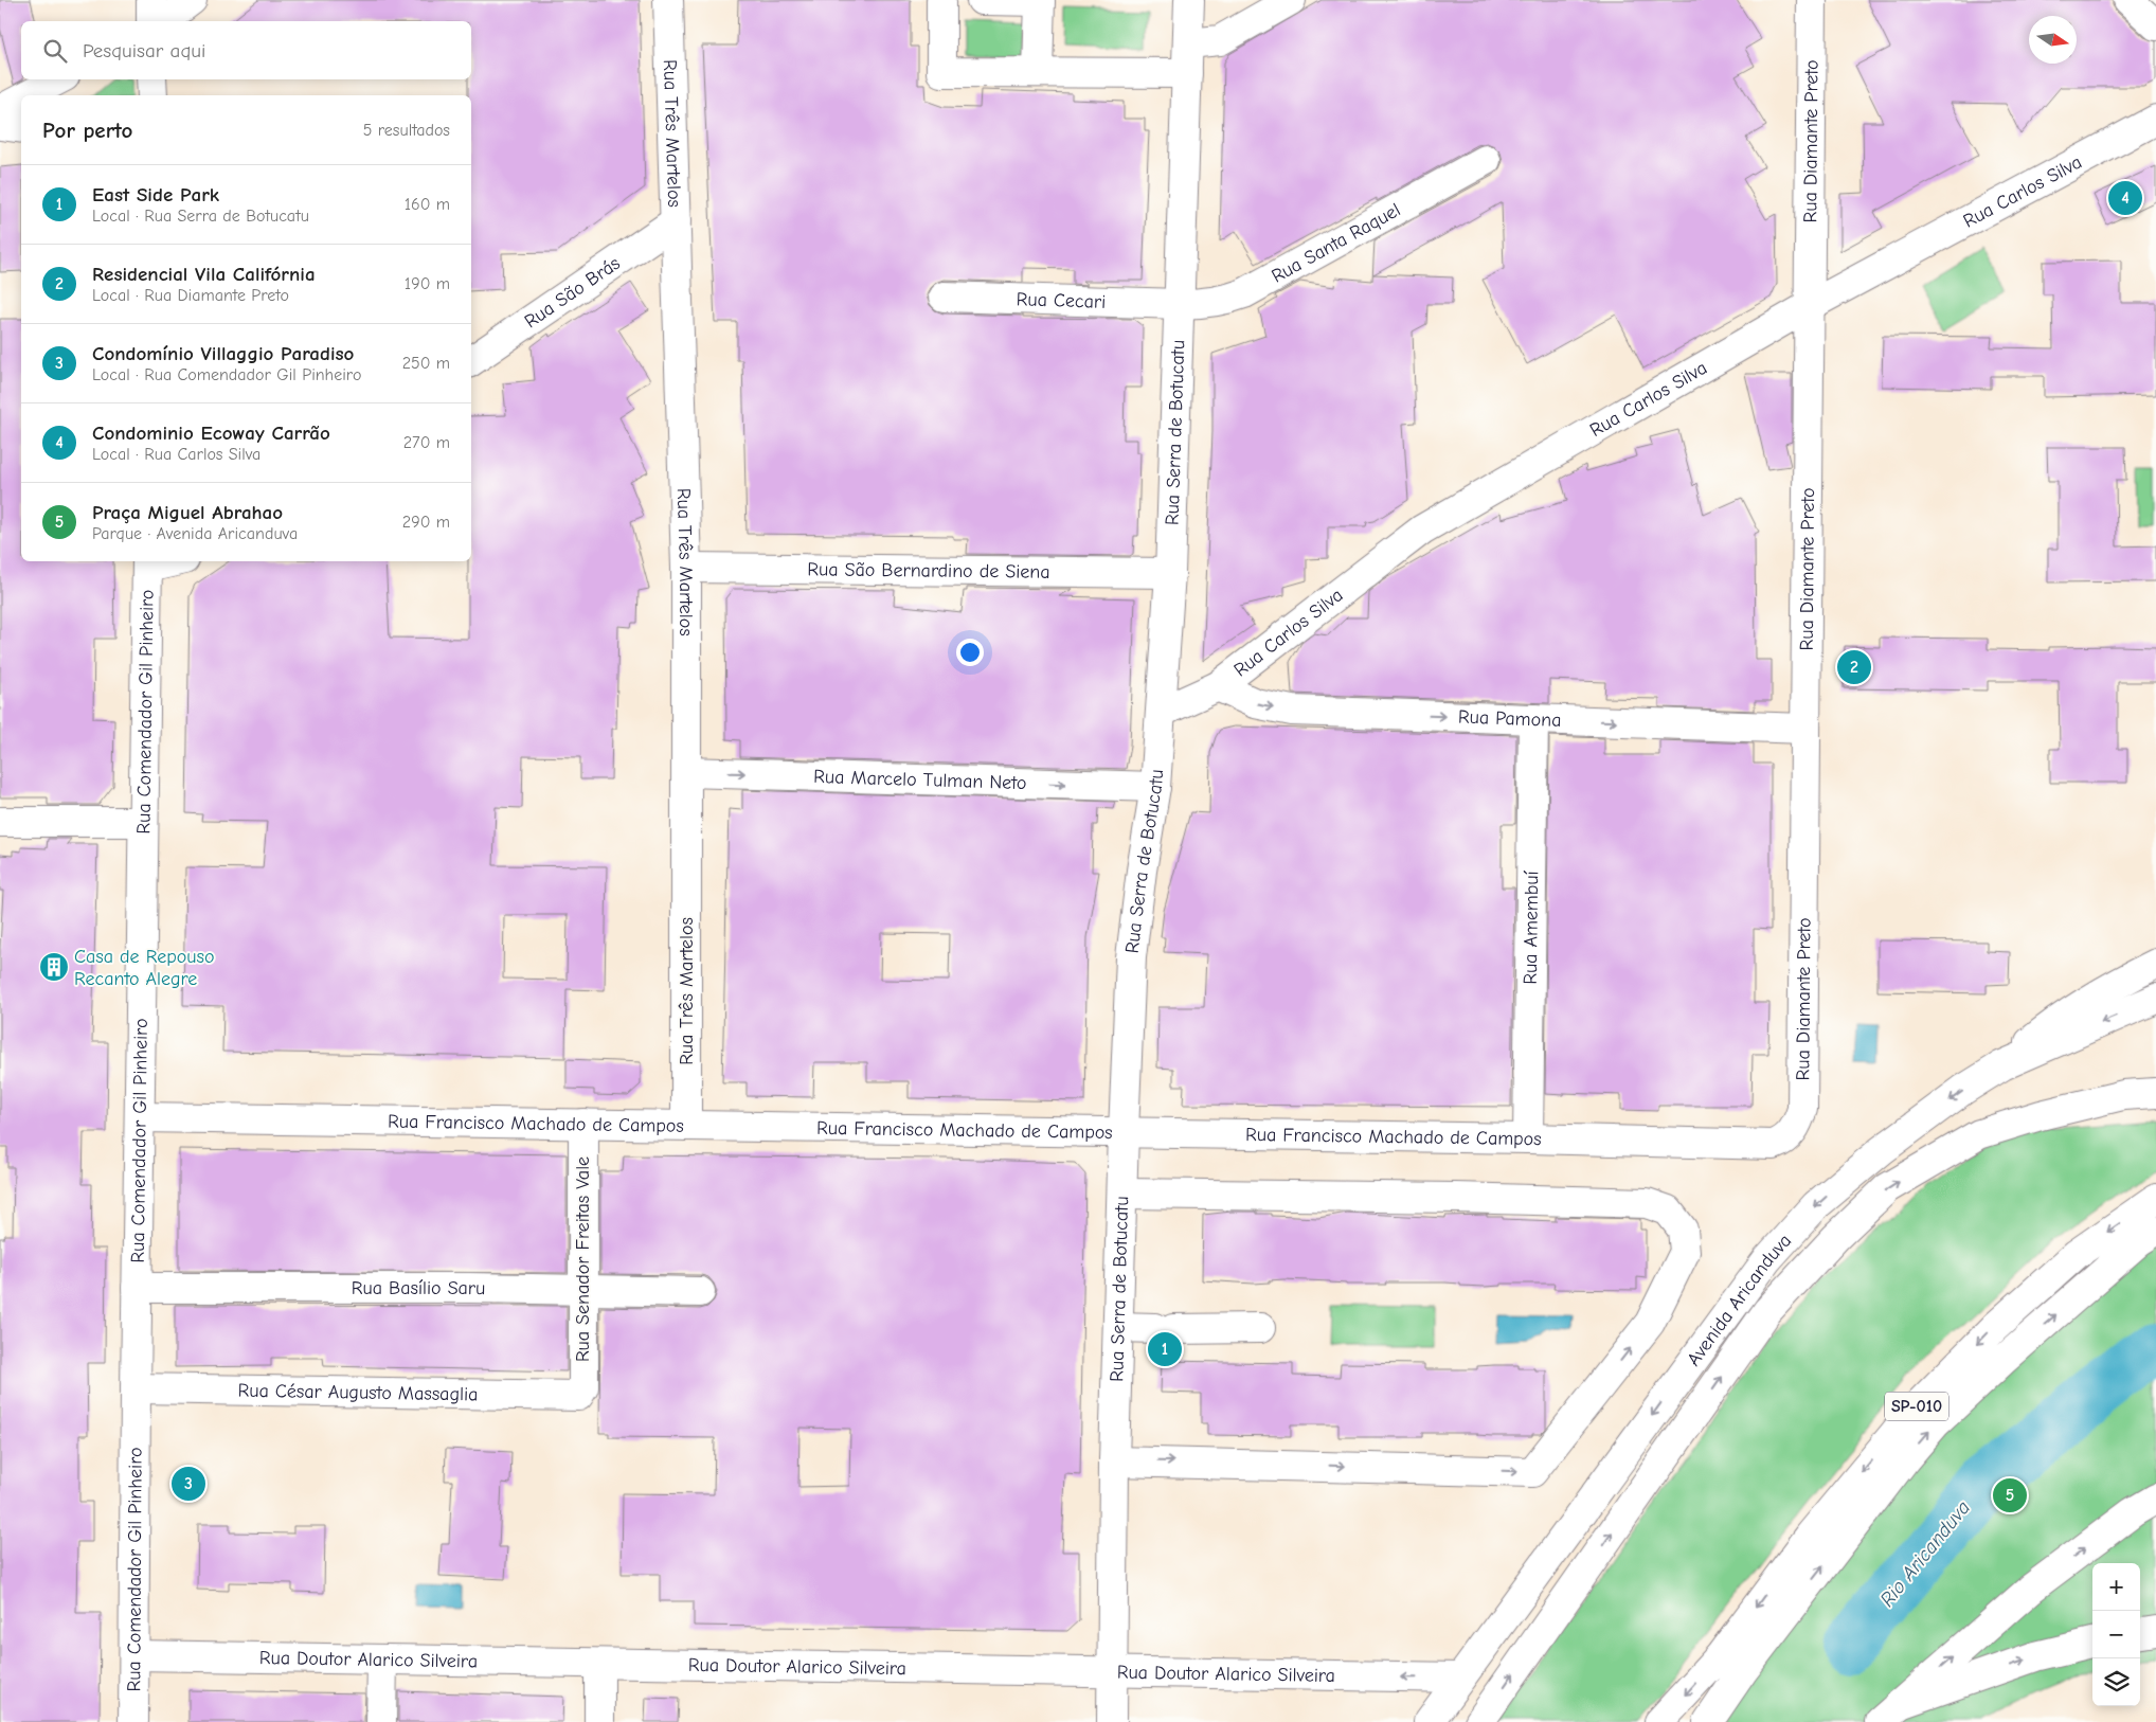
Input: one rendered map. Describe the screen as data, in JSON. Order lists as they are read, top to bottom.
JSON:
{
  "streets": {
    "main road": [
      "Rua Três Martelos",
      "Rua Diamante Preto",
      "Rua Carlos Silva",
      "Rua Santa Raquel",
      "Rua São Brás",
      "Rua Cecari",
      "Rua Serra de Botucatu",
      "Rua São Bernardino de Siena",
      "Rua Comendador Gil Pinheiro",
      "Rua Pamona",
      "Rua Marcelo Tulman Neto",
      "Rua Amembuí",
      "Rua Francisco Machado de Campos",
      "Rua Senador Freitas Vale",
      "Rua Basílio Saru",
      "Avenida Aricanduva",
      "Rua César Augusto Massaglia",
      "SP-010",
      "Rua Doutor Alarico Silveira"
    ]
  },
  "crossings": [
    ["Rua Três Martelos", "Rua São Brás"],
    ["Rua Três Martelos", "Rua São Bernardino de Siena"],
    ["Rua Três Martelos", "Rua Marcelo Tulman Neto"],
    ["Rua Três Martelos", "Rua Francisco Machado de Campos"],
    ["Rua Diamante Preto", "Rua Carlos Silva"],
    ["Rua Diamante Preto", "Rua Pamona"],
    ["Rua Diamante Preto", "Rua Francisco Machado de Campos"],
    ["Rua Carlos Silva", "Rua Serra de Botucatu"],
    ["Rua Carlos Silva", "Rua Pamona"],
    ["Rua Santa Raquel", "Rua Cecari"],
    ["Rua Santa Raquel", "Rua Serra de Botucatu"],
    ["Rua Cecari", "Rua Serra de Botucatu"],
    ["Rua Serra de Botucatu", "Rua São Bernardino de Siena"],
    ["Rua Serra de Botucatu", "Rua Marcelo Tulman Neto"],
    ["Rua Serra de Botucatu", "Rua Francisco Machado de Campos"],
    ["Rua Serra de Botucatu", "Rua Doutor Alarico Silveira"],
    ["Rua Comendador Gil Pinheiro", "Rua Francisco Machado de Campos"],
    ["Rua Comendador Gil Pinheiro", "Rua Basílio Saru"],
    ["Rua Comendador Gil Pinheiro", "Rua César Augusto Massaglia"],
    ["Rua Comendador Gil Pinheiro", "Rua Doutor Alarico Silveira"],
    ["Rua Pamona", "Rua Amembuí"],
    ["Rua Amembuí", "Rua Francisco Machado de Campos"],
    ["Rua Francisco Machado de Campos", "Rua Senador Freitas Vale"],
    ["Rua Senador Freitas Vale", "Rua Basílio Saru"],
    ["Rua Senador Freitas Vale", "Rua César Augusto Massaglia"],
    ["Avenida Aricanduva", "Rua Doutor Alarico Silveira"]
  ],
  "one_way": ["Rua Pamona", "Rua Marcelo Tulman Neto"],
  "water": ["Rio Aricanduva"],
  "places": {
    "building": ["Casa de Repouso Recanto Alegre"]
  },
  "north": "right",
  "page": {
    "search": "Pesquisar aqui",
    "heading": ["Por perto", "5 resultados"],
    "list": [
      {
        "mark": "1",
        "name": "East Side Park",
        "note": "Local · Rua Serra de Botucatu",
        "value": "160 m"
      },
      {
        "mark": "2",
        "name": "Residencial Vila Califórnia",
        "note": "Local · Rua Diamante Preto",
        "value": "190 m"
      },
      {
        "mark": "3",
        "name": "Condomínio Villaggio Paradiso",
        "note": "Local · Rua Comendador Gil Pinheiro",
        "value": "250 m"
      },
      {
        "mark": "4",
        "name": "Condominio Ecoway Carrão",
        "note": "Local · Rua Carlos Silva",
        "value": "270 m"
      },
      {
        "mark": "5",
        "name": "Praça Miguel Abrahao",
        "note": "Parque · Avenida Aricanduva",
        "value": "290 m"
      }
    ],
    "pins": [
      "4",
      "2",
      "1",
      "3",
      "5"
    ],
    "map_buttons": ["+", "−"]
  }
}
